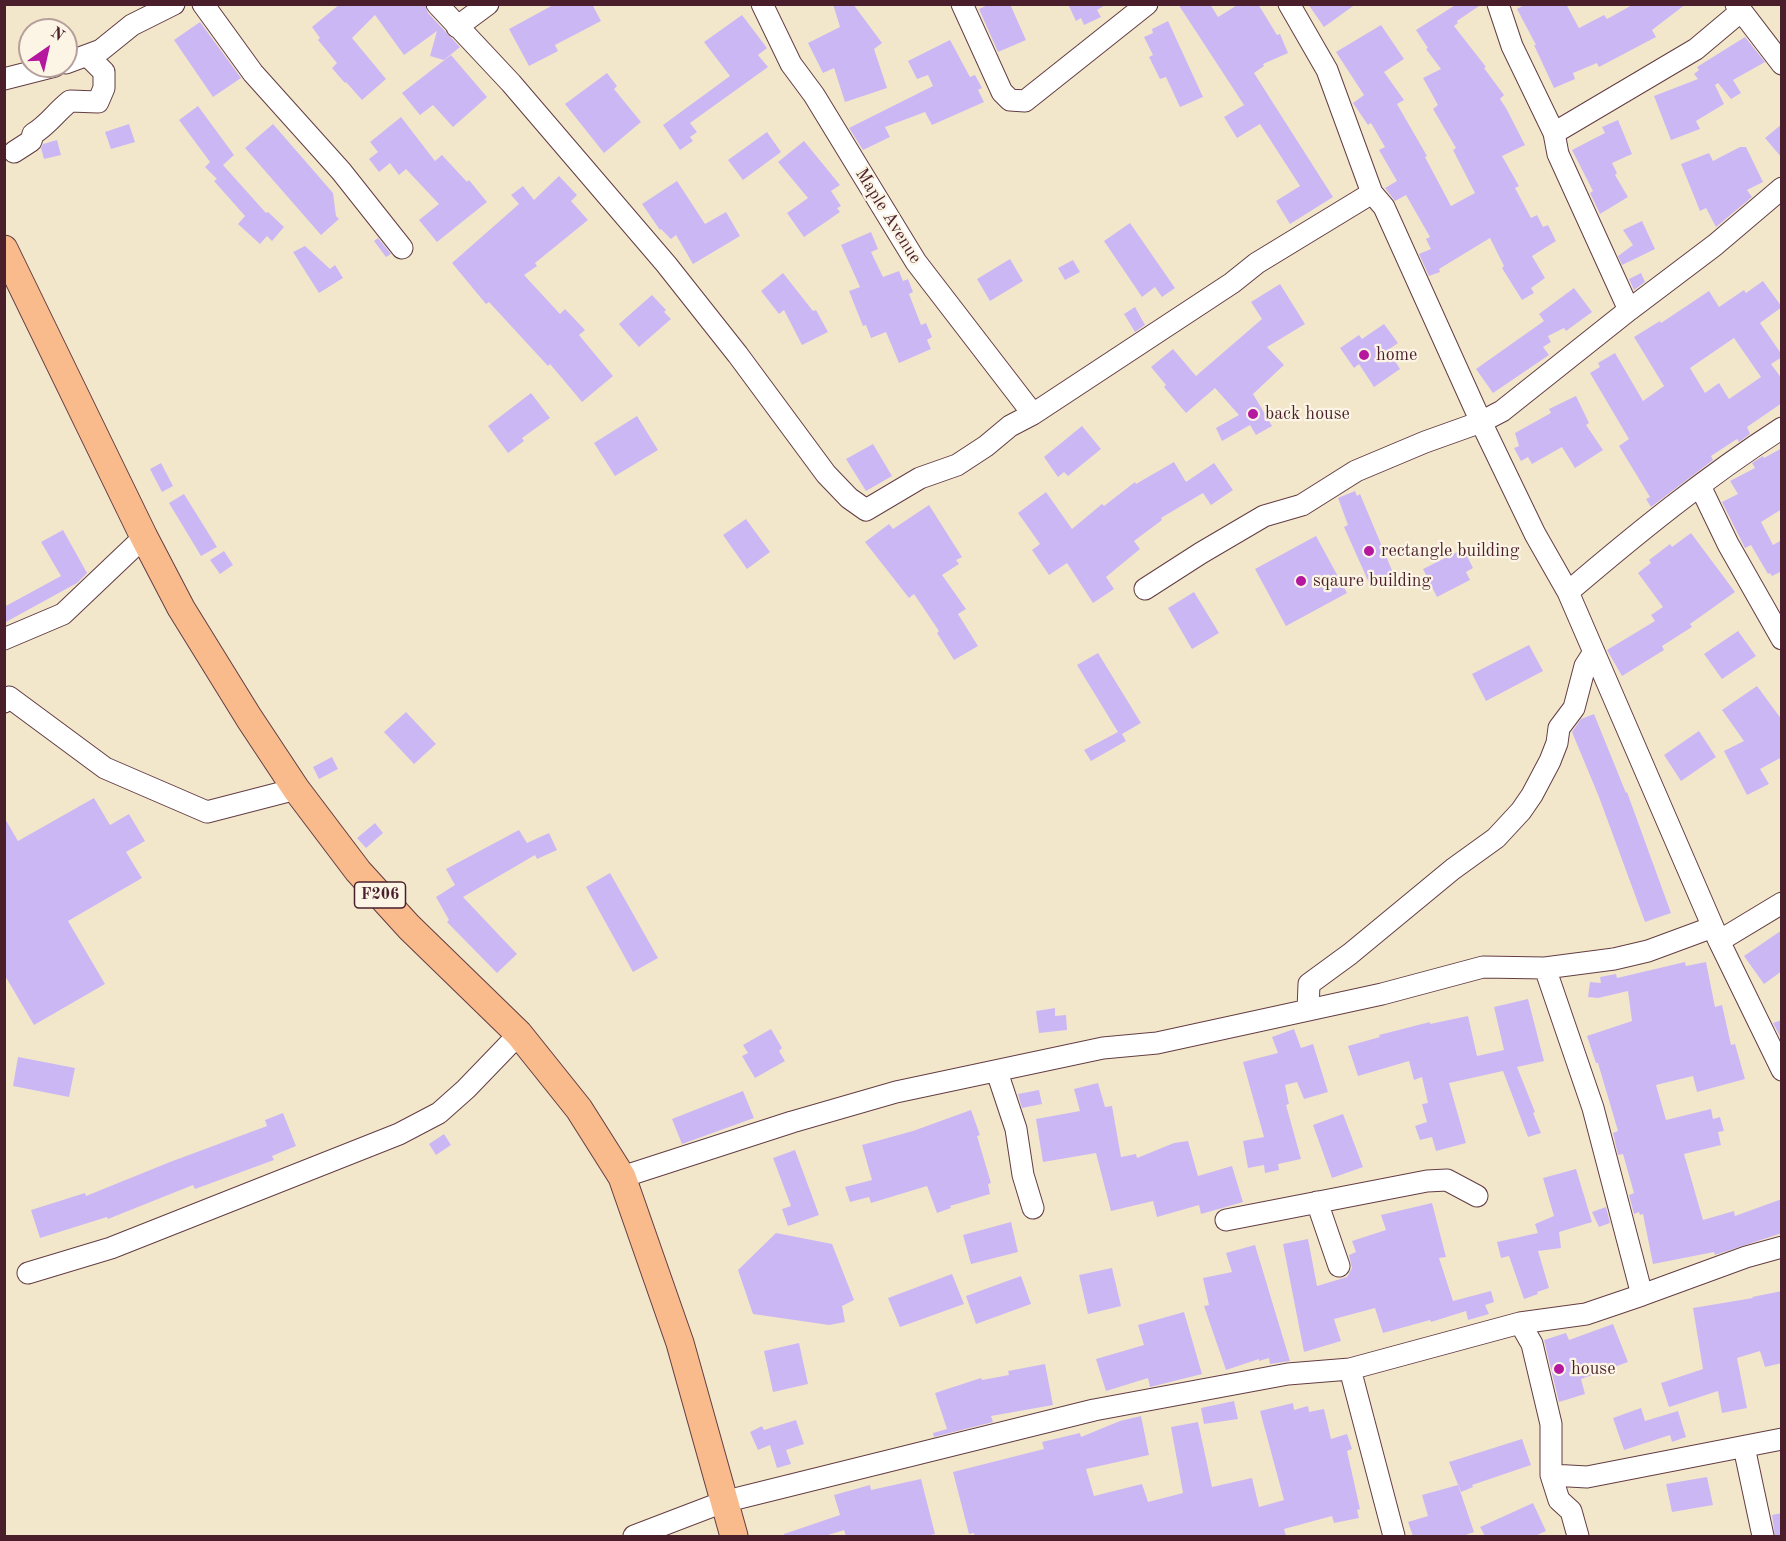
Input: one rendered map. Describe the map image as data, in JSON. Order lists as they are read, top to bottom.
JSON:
{
  "streets": {
    "main road": ["F206"],
    "street": ["Maple Avenue"]
  },
  "places": [
    "home",
    "back house",
    "rectangle building",
    "sqaure building",
    "house"
  ],
  "north": "top right"
}
